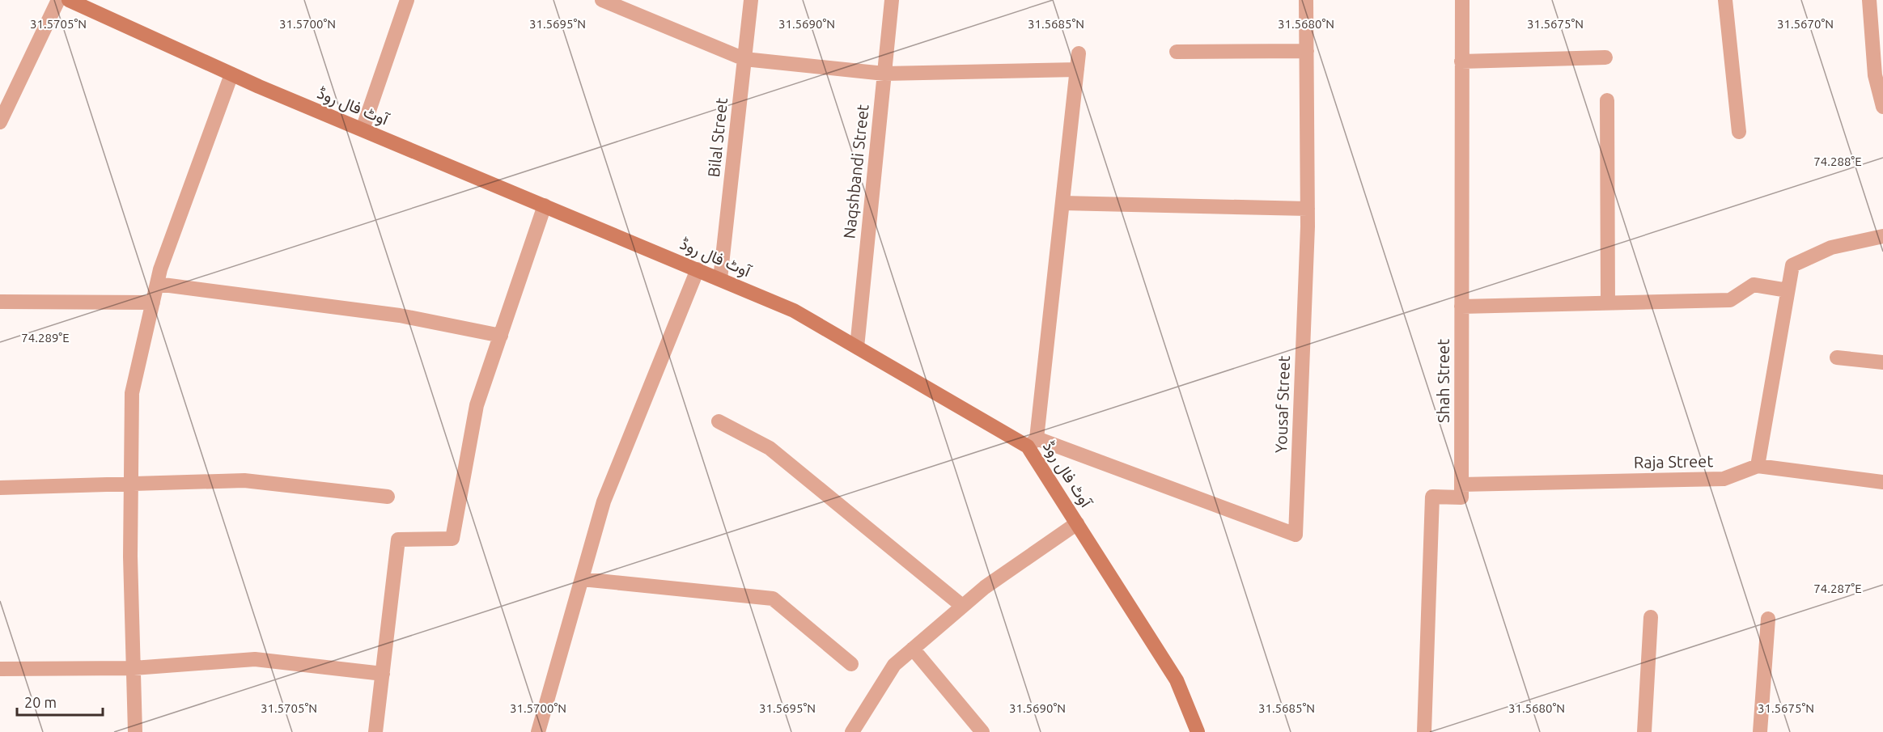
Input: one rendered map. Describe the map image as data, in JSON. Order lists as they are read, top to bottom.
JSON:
{
  "streets": {
    "main road": ["آوٹ فال روڈ"],
    "street": [
      "Bilal Street",
      "Naqshbandi Street",
      "Shah Street",
      "Yousaf Street",
      "Raja Street"
    ]
  },
  "crossings": [
    ["آوٹ فال روڈ", "Bilal Street"],
    ["آوٹ فال روڈ", "Naqshbandi Street"],
    ["آوٹ فال روڈ", "Yousaf Street"],
    ["Shah Street", "Raja Street"]
  ],
  "scale_bar": "20 m",
  "coordinates": [
    "31.5685°N",
    "31.5680°N",
    "31.5675°N",
    "31.5705°N",
    "31.5700°N",
    "31.5695°N",
    "31.5690°N",
    "31.5670°N",
    "74.288°E",
    "74.289°E",
    "74.287°E"
  ]
}
